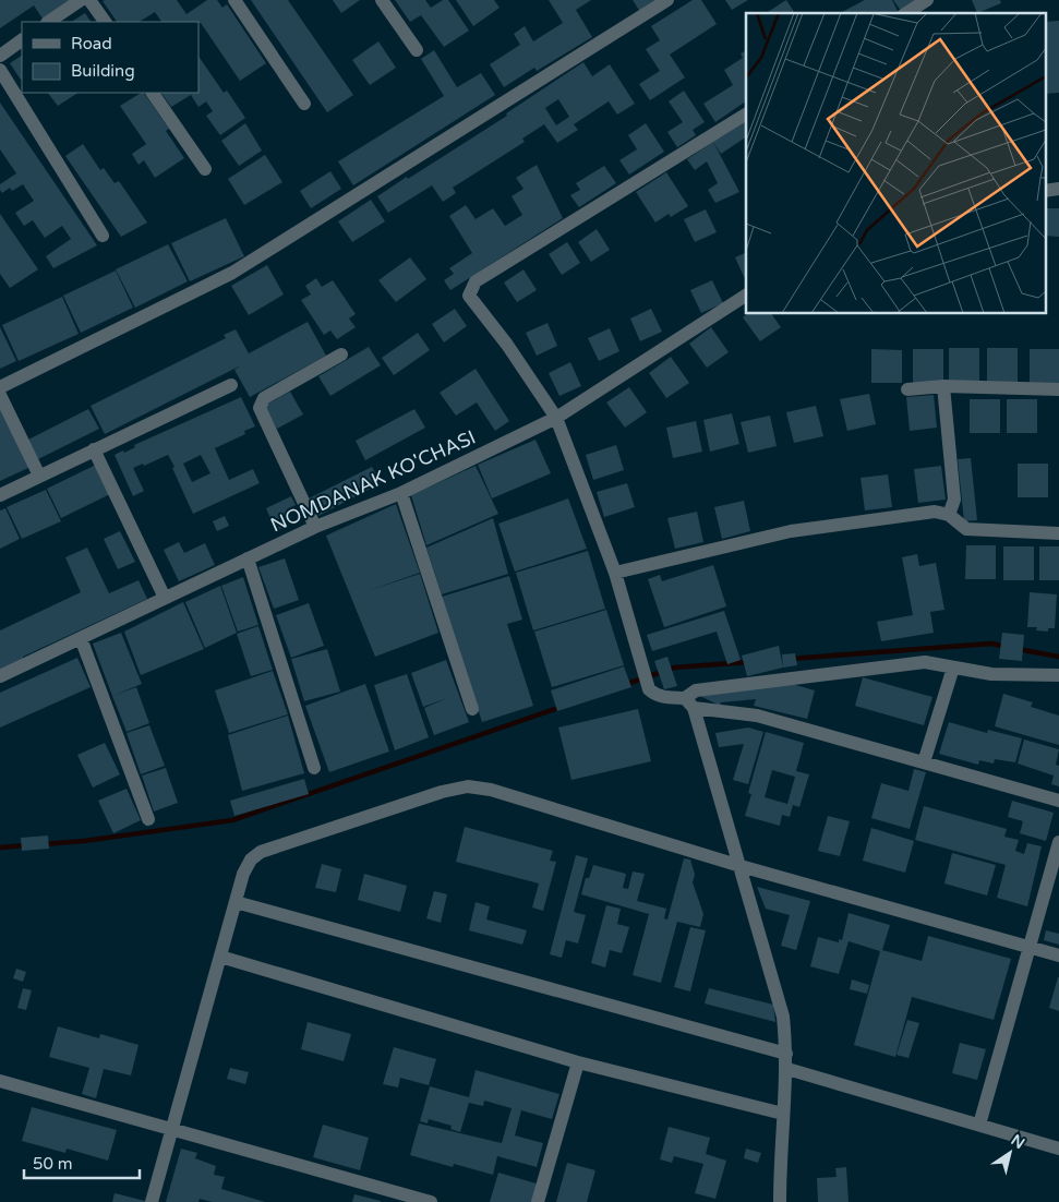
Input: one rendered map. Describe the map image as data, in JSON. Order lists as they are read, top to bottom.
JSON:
{
  "streets": {
    "street": ["NOMDANAK KO'CHASI"]
  },
  "legend": ["Road", "Building"],
  "scale_bar": "50 m",
  "north": "top right"
}
